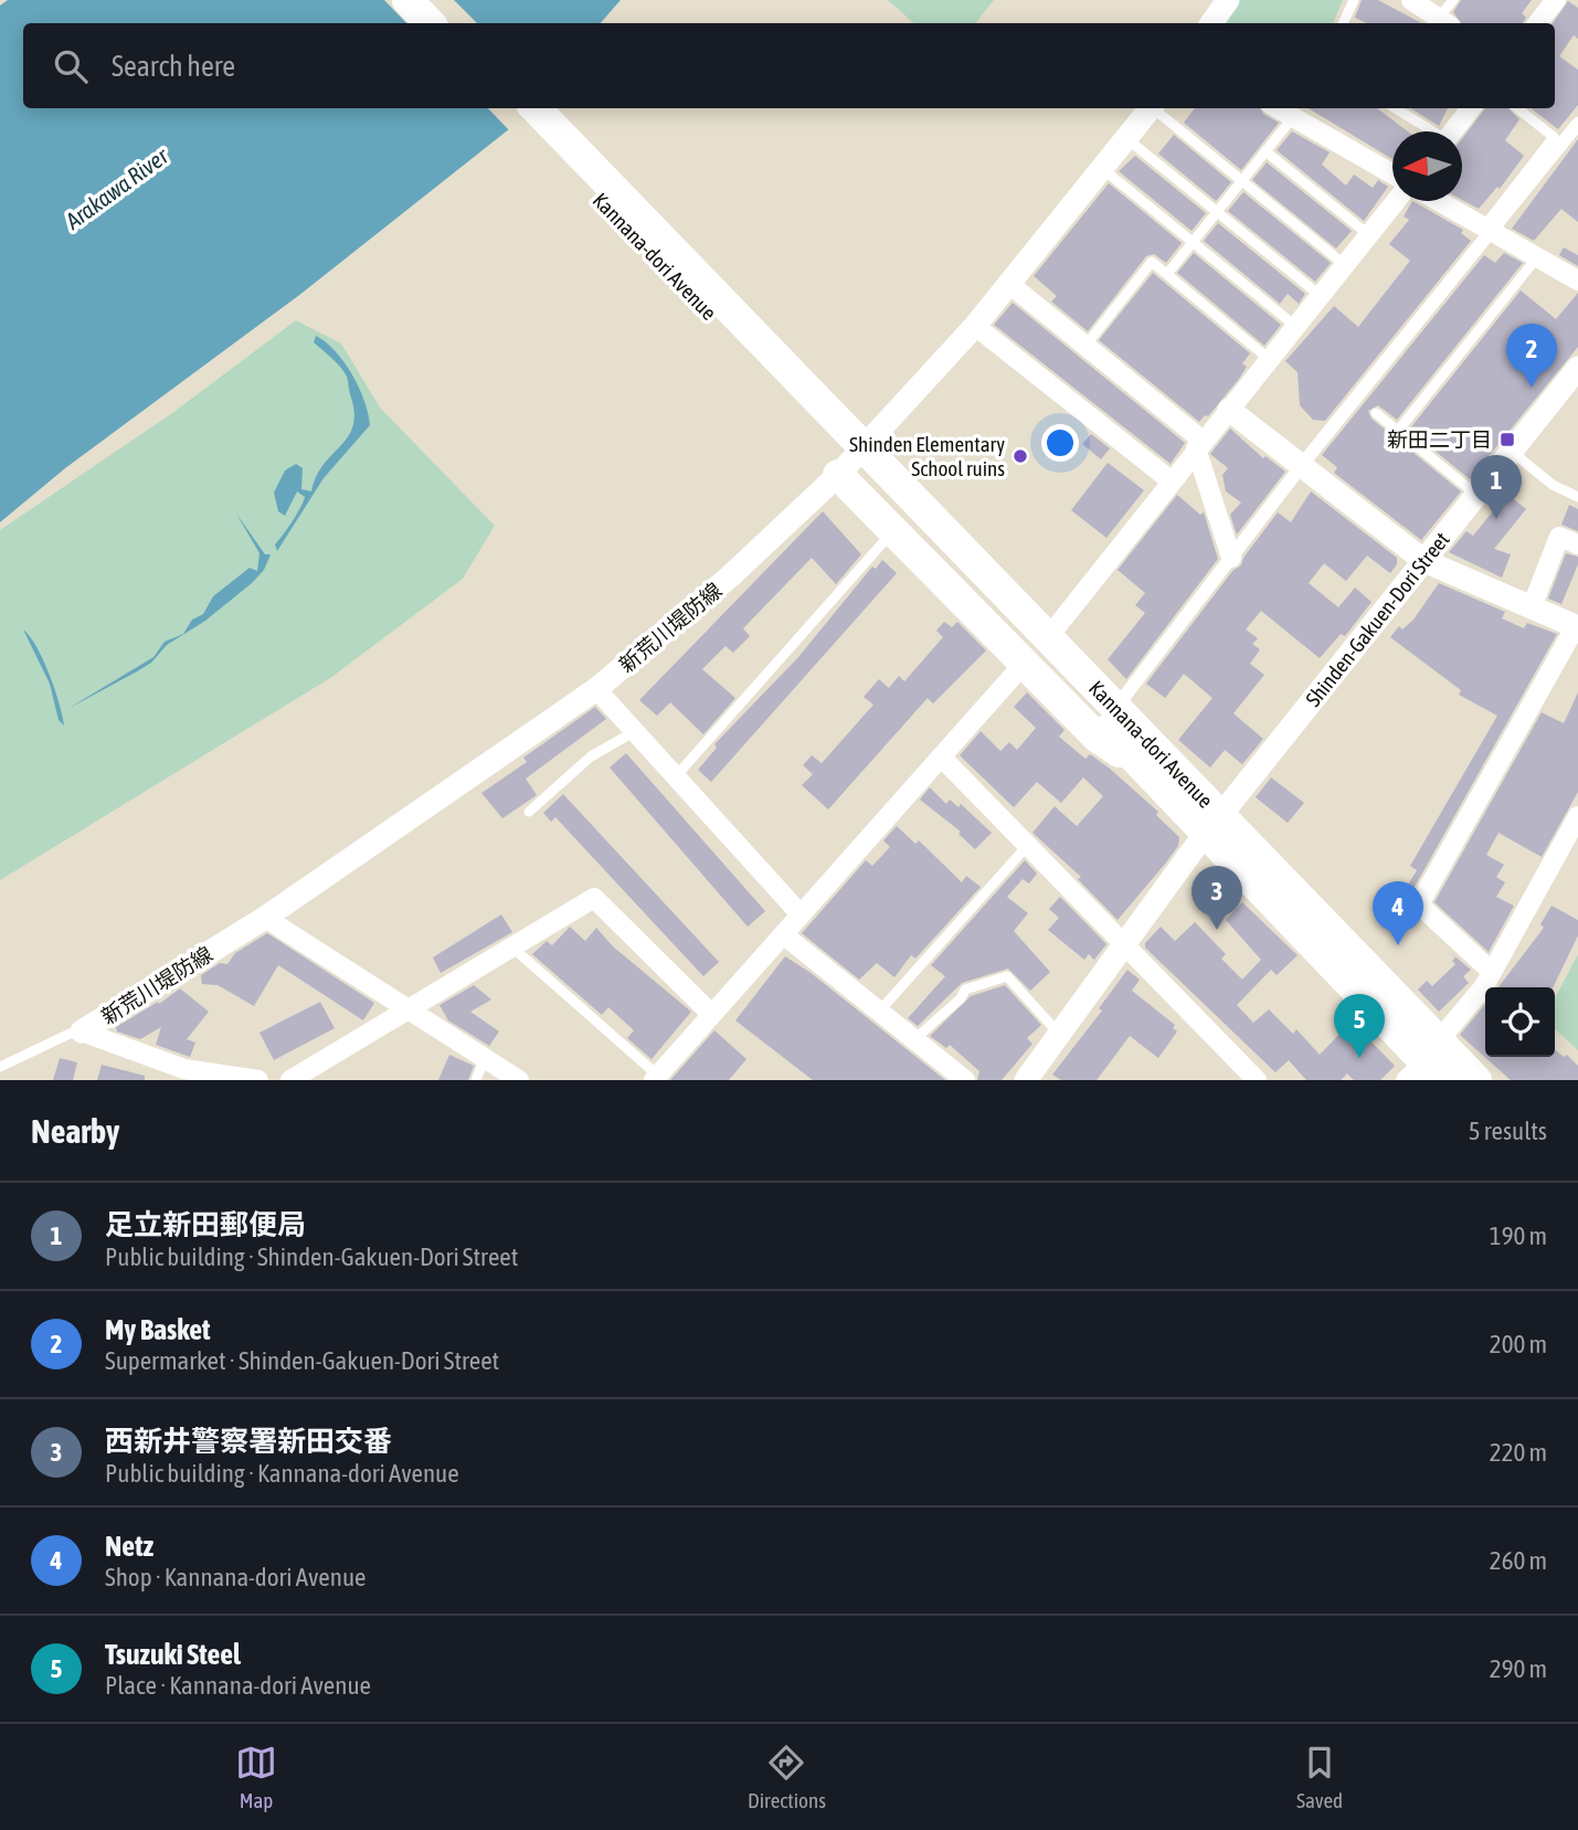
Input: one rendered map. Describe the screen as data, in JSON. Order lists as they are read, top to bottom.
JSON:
{
  "streets": {
    "main road": ["Kannana-dori Avenue"],
    "street": ["Shinden-Gakuen-Dori Street", "新荒川堤防線"]
  },
  "crossings": [
    ["Kannana-dori Avenue", "Shinden-Gakuen-Dori Street"]
  ],
  "water": ["Arakawa River"],
  "places": {
    "transit": ["新田二丁目"],
    "other": ["Shinden Elementary School ruins"]
  },
  "north": "left",
  "page": {
    "search": "Search here",
    "pins": [
      "2",
      "1",
      "3",
      "4",
      "5"
    ],
    "heading": ["Nearby", "5 results"],
    "list": [
      {
        "mark": "1",
        "name": "足立新田郵便局",
        "note": "Public building · Shinden-Gakuen-Dori Street",
        "value": "190 m"
      },
      {
        "mark": "2",
        "name": "My Basket",
        "note": "Supermarket · Shinden-Gakuen-Dori Street",
        "value": "200 m"
      },
      {
        "mark": "3",
        "name": "西新井警察署新田交番",
        "note": "Public building · Kannana-dori Avenue",
        "value": "220 m"
      },
      {
        "mark": "4",
        "name": "Netz",
        "note": "Shop · Kannana-dori Avenue",
        "value": "260 m"
      },
      {
        "mark": "5",
        "name": "Tsuzuki Steel",
        "note": "Place · Kannana-dori Avenue",
        "value": "290 m"
      }
    ],
    "nav": ["Map", "Directions", "Saved"]
  }
}
